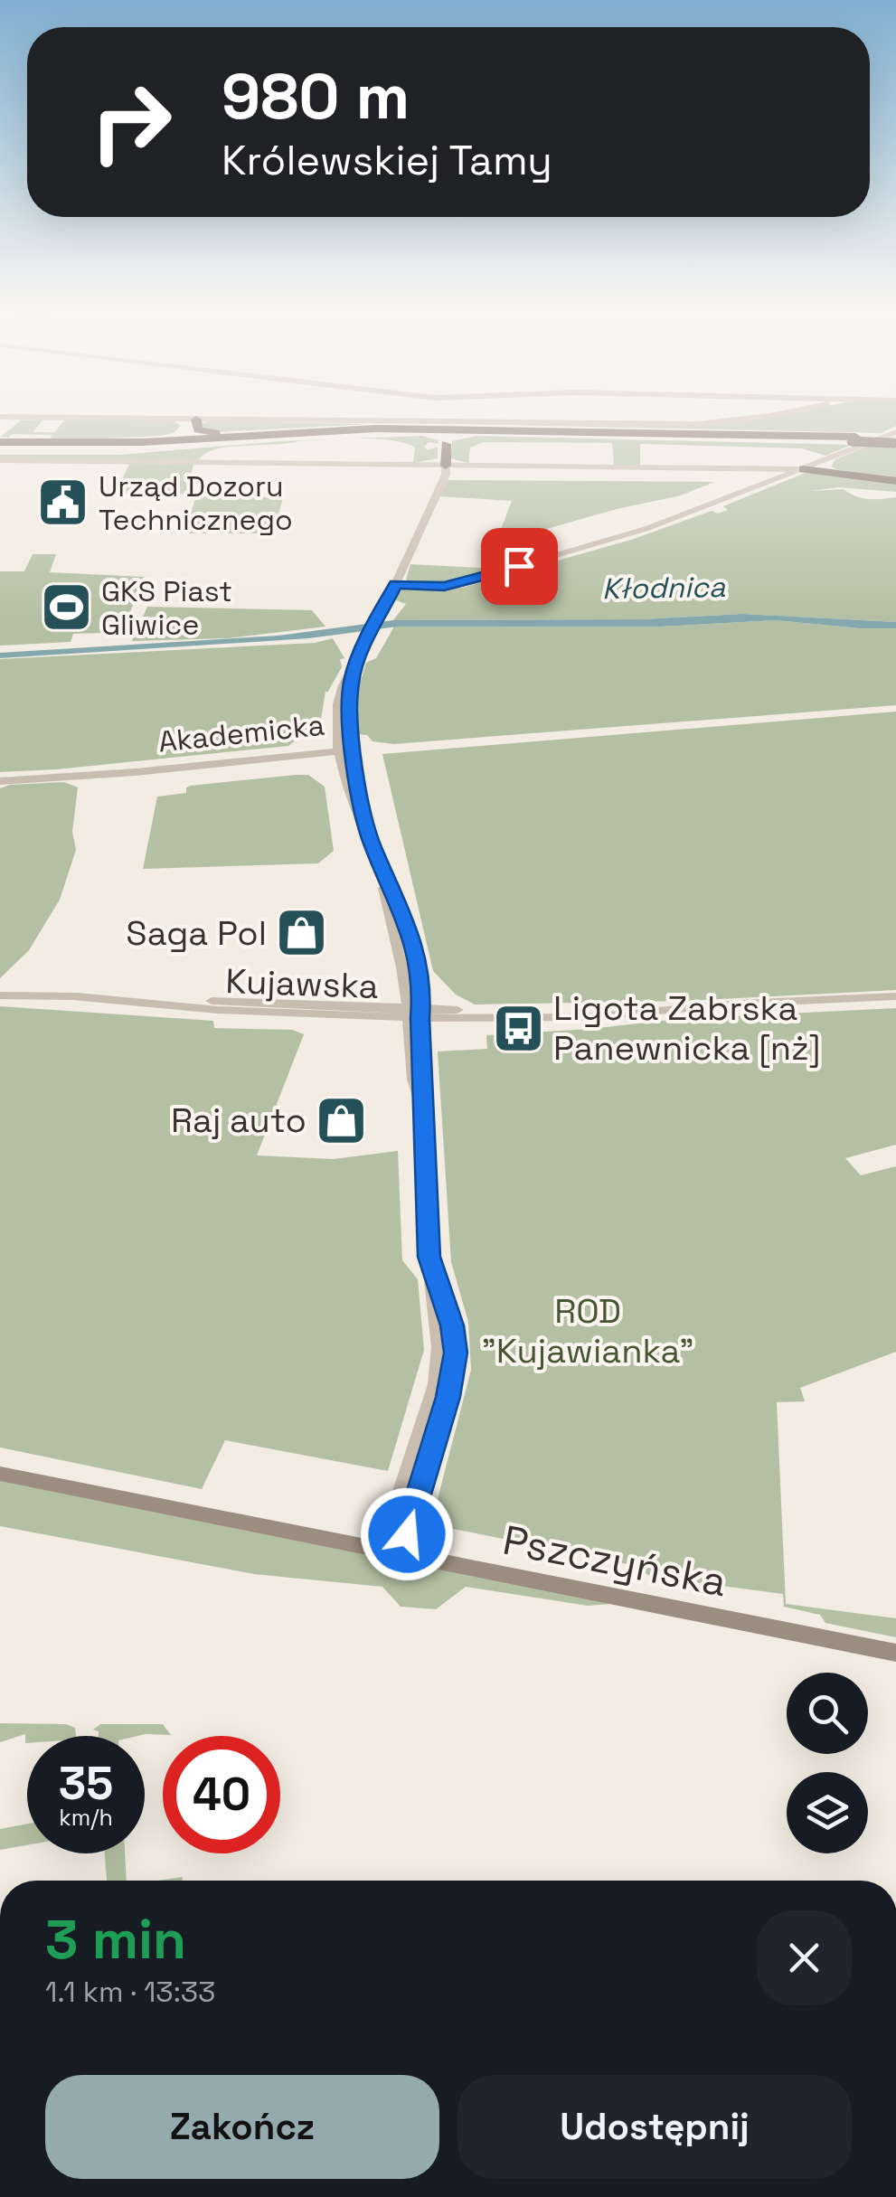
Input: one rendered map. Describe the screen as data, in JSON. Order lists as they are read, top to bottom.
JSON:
{
  "streets": {
    "main road": ["Pszczyńska"],
    "street": ["Akademicka", "Kujawska"]
  },
  "water": ["Kłodnica"],
  "parks": ["ROD \"Kujawianka\""],
  "places": {
    "public building": ["Urząd Dozoru Technicznego"],
    "sports": ["GKS Piast Gliwice"],
    "shop": ["Saga Pol", "Raj auto"],
    "bus stop": ["Ligota Zabrska Panewnicka [nż]"]
  },
  "page": {
    "turn": ["980 m", "Królewskiej Tamy"],
    "speed": "35 km/h",
    "limit": "40",
    "heading": ["3 min", "1.1 km · 13:33"],
    "buttons": ["Zakończ", "Udostępnij"]
  }
}
